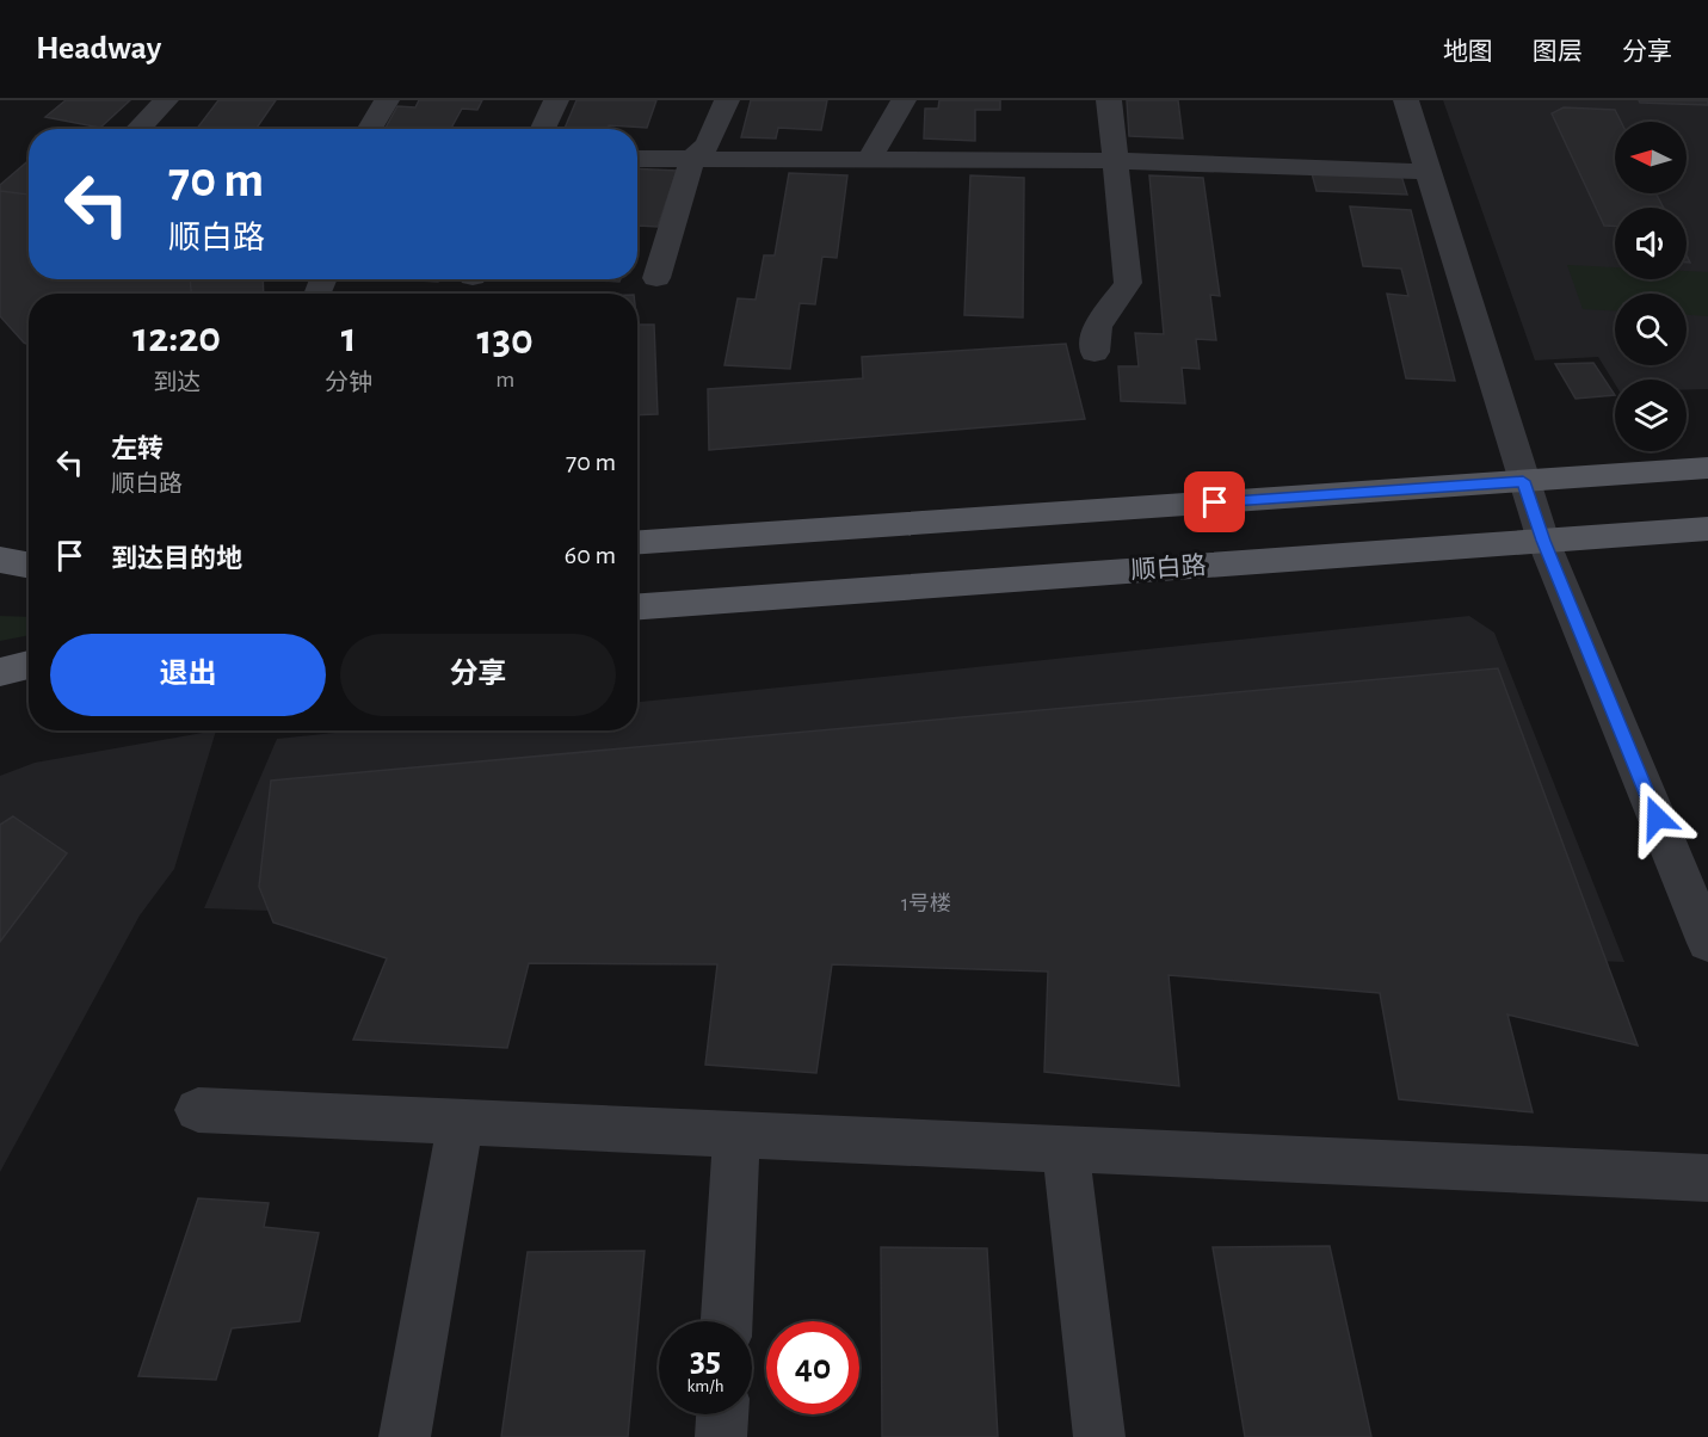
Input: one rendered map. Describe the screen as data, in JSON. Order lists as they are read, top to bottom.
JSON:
{
  "streets": {
    "main road": ["顺白路"]
  },
  "house_numbers": ["1号楼"],
  "north": "left",
  "page": {
    "header": "Headway",
    "nav": ["地图", "图层", "分享"],
    "turn": ["70 m", "顺白路"],
    "eta": [
      "12:20",
      "到达",
      "1",
      "分钟",
      "130",
      "m"
    ],
    "list": [
      {
        "name": "左转",
        "note": "顺白路",
        "value": "70 m"
      },
      {
        "name": "到达目的地",
        "value": "60 m"
      }
    ],
    "buttons": ["退出", "分享"],
    "speed": "35 km/h",
    "limit": "40"
  }
}
